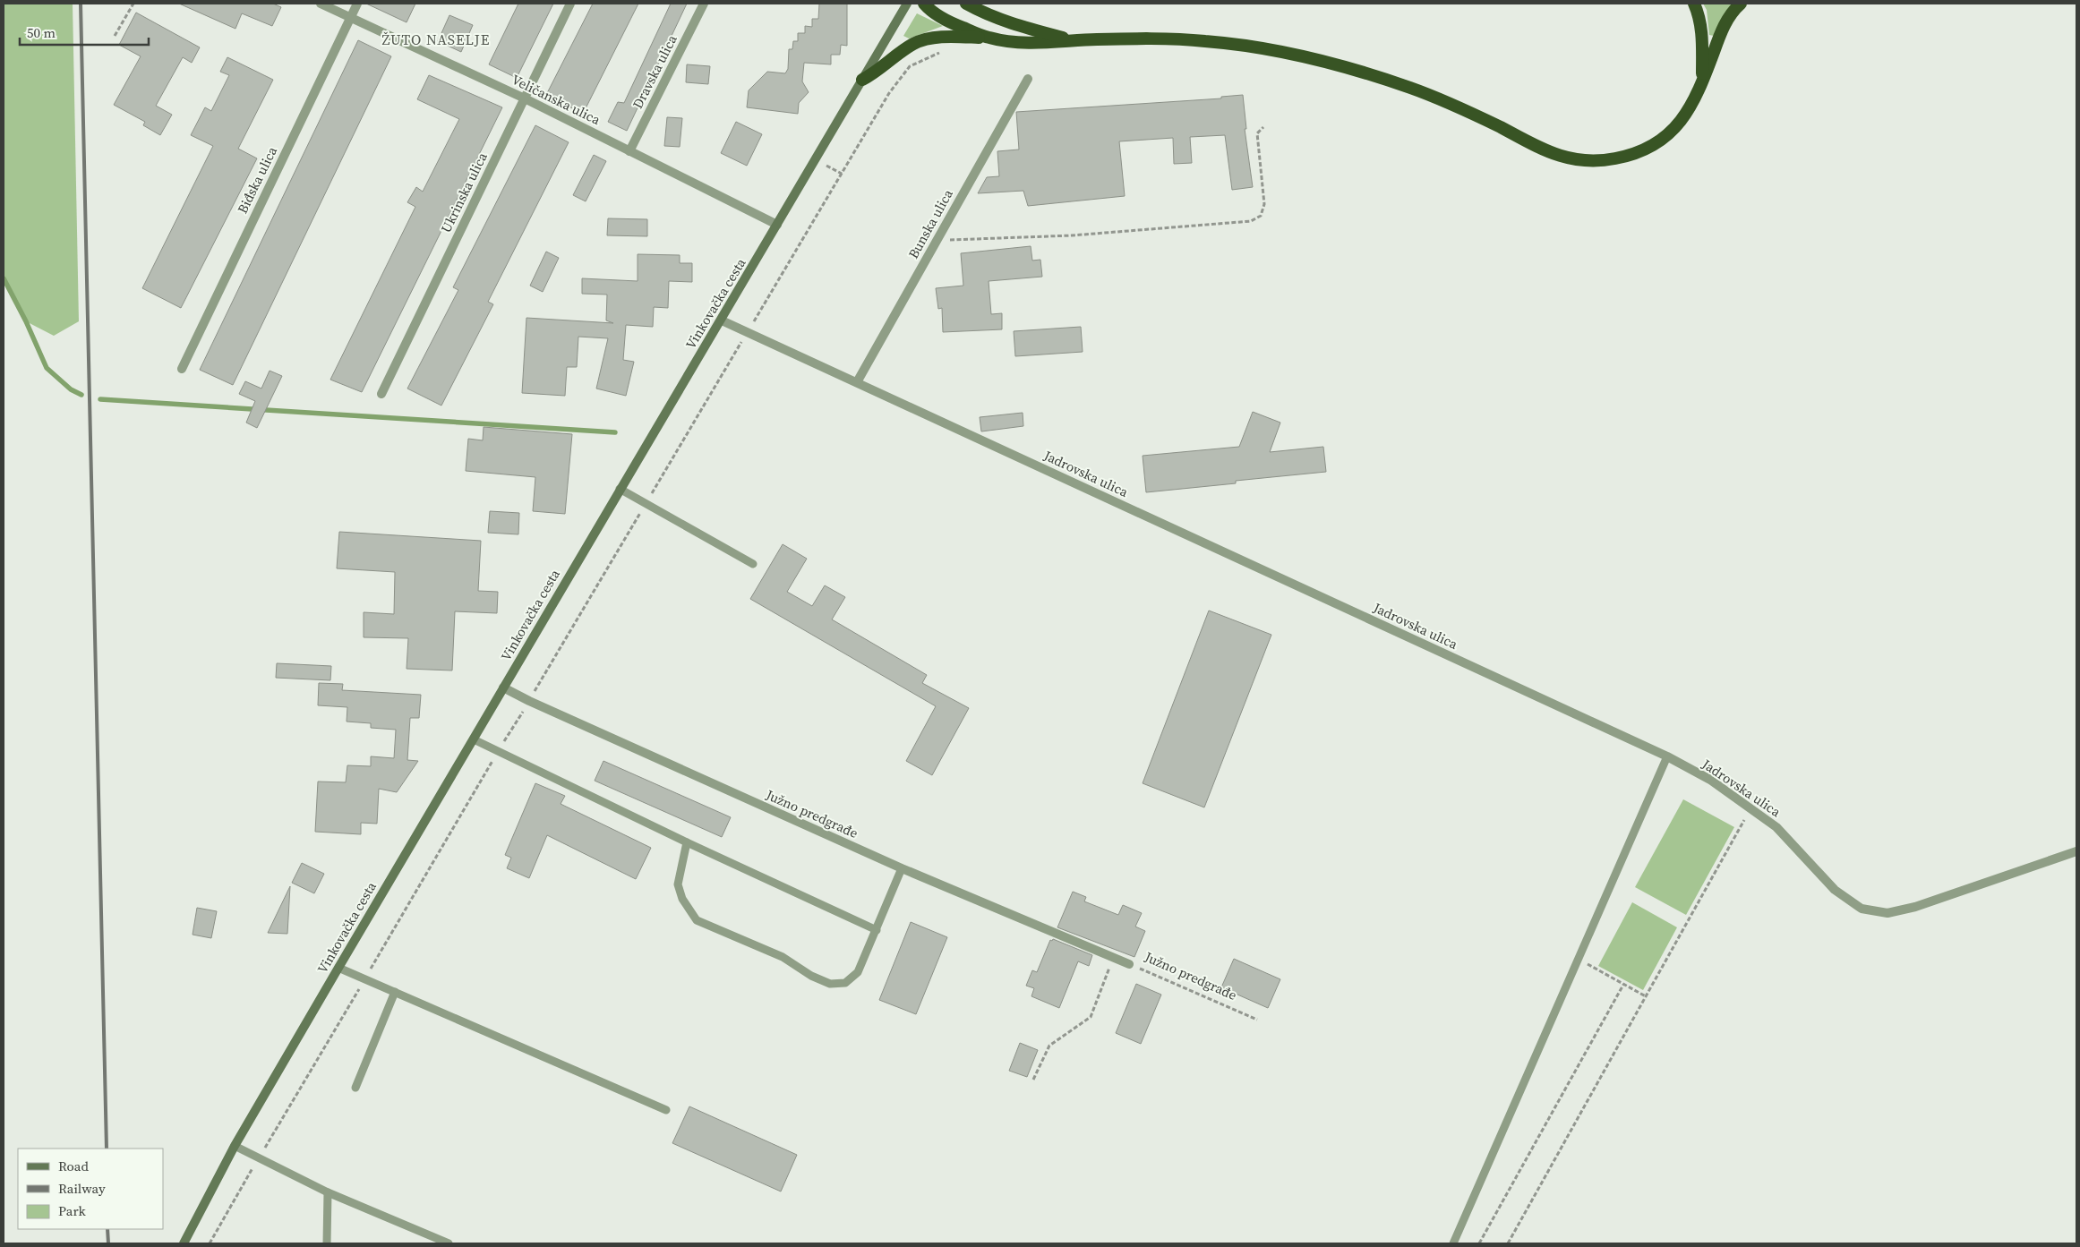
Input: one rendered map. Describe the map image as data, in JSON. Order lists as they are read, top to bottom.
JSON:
{
  "streets": {
    "main road": ["Vinkovačka cesta"],
    "street": [
      "Dravska ulica",
      "Veličanska ulica",
      "Biđska ulica",
      "Ukrinska ulica",
      "Bunska ulica",
      "Jadrovska ulica",
      "Južno predgrađe"
    ]
  },
  "crossings": [
    ["Dravska ulica", "Veličanska ulica"],
    ["Veličanska ulica", "Biđska ulica"],
    ["Veličanska ulica", "Ukrinska ulica"],
    ["Veličanska ulica", "Vinkovačka cesta"],
    ["Bunska ulica", "Jadrovska ulica"],
    ["Vinkovačka cesta", "Jadrovska ulica"],
    ["Vinkovačka cesta", "Južno predgrađe"]
  ],
  "districts": ["ŽUTO NASELJE"],
  "legend": ["Road", "Railway", "Park"],
  "scale_bar": "50 m"
}
